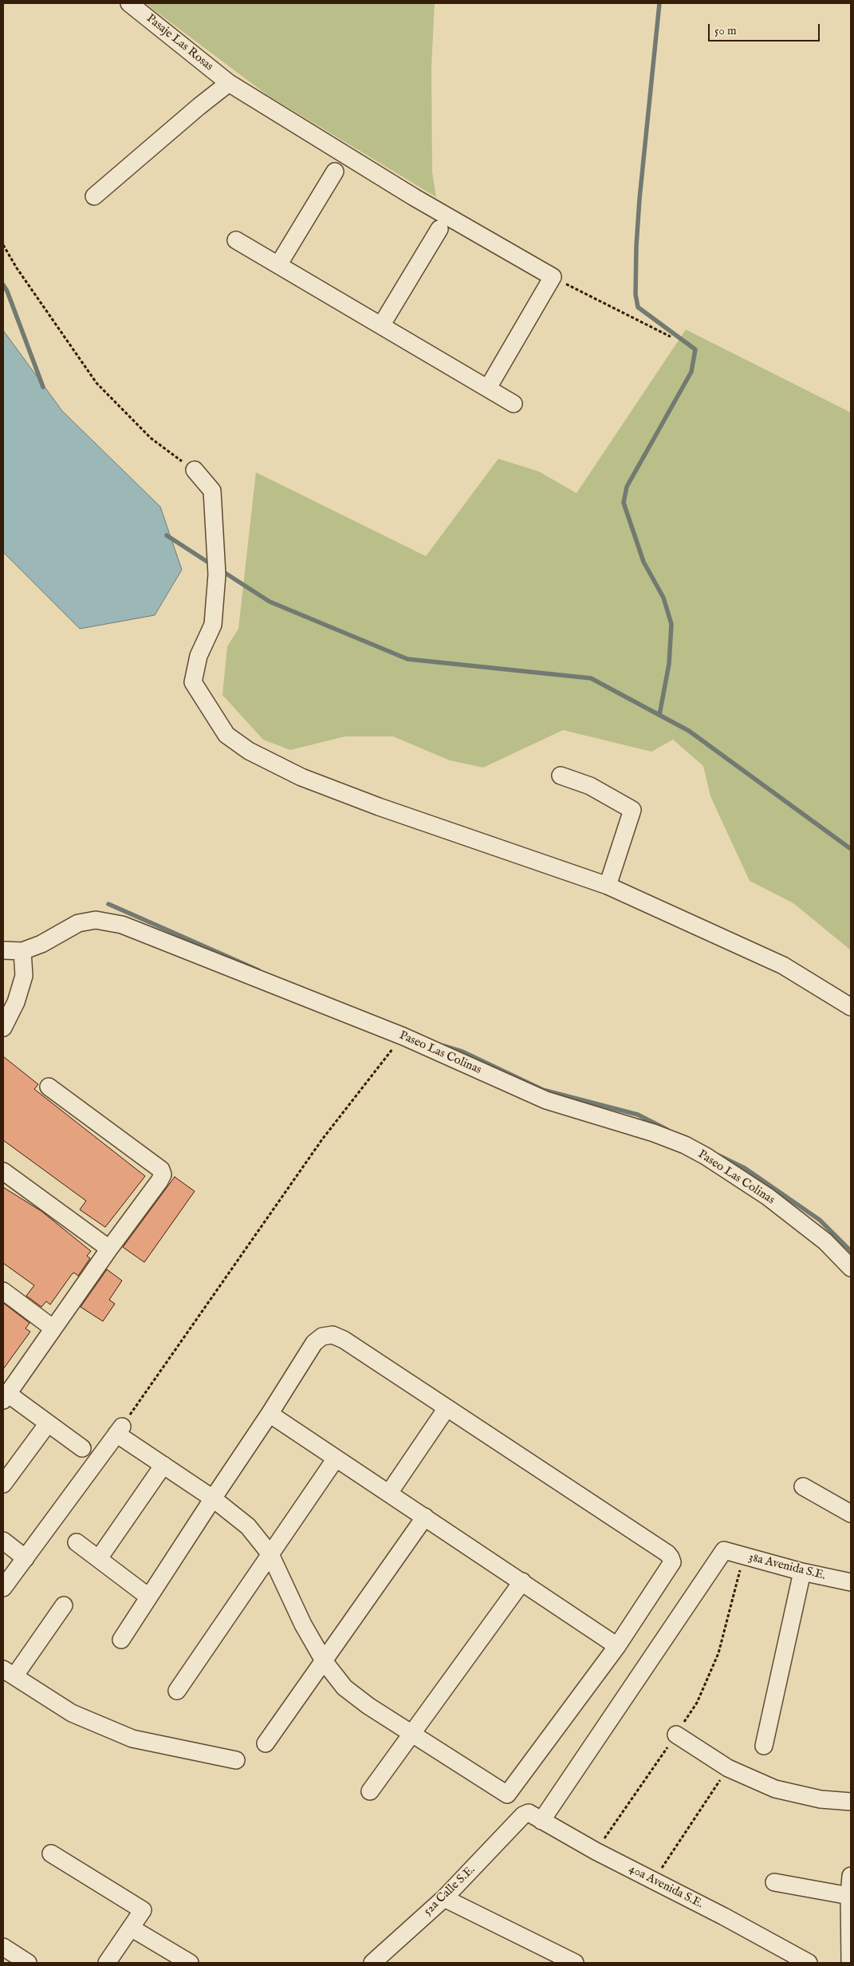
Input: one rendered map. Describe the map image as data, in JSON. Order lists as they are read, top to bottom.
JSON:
{
  "streets": {
    "street": [
      "Pasaje Las Rosas",
      "Paseo Las Colinas",
      "38a Avenida S.E.",
      "40a Avenida S.E.",
      "52a Calle S.E."
    ]
  },
  "crossings": [
    ["38a Avenida S.E.", "40a Avenida S.E."],
    ["40a Avenida S.E.", "52a Calle S.E."]
  ],
  "scale_bar": "50 m"
}
